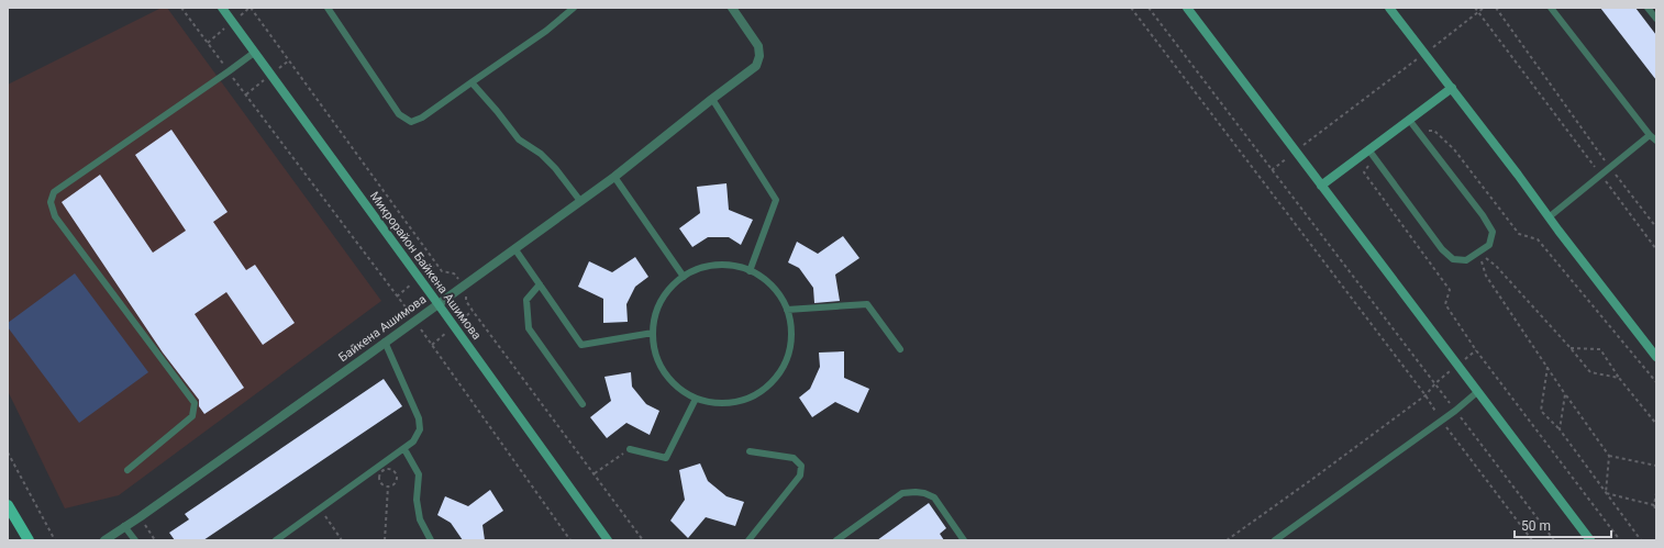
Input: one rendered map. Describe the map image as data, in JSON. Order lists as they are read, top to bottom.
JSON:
{
  "streets": {
    "main road": ["Микрорайон Байкена Ашимова"],
    "street": ["Байкена Ашимова"]
  },
  "crossings": [
    ["Микрорайон Байкена Ашимова", "Байкена Ашимова"]
  ],
  "scale_bar": "50 m"
}
